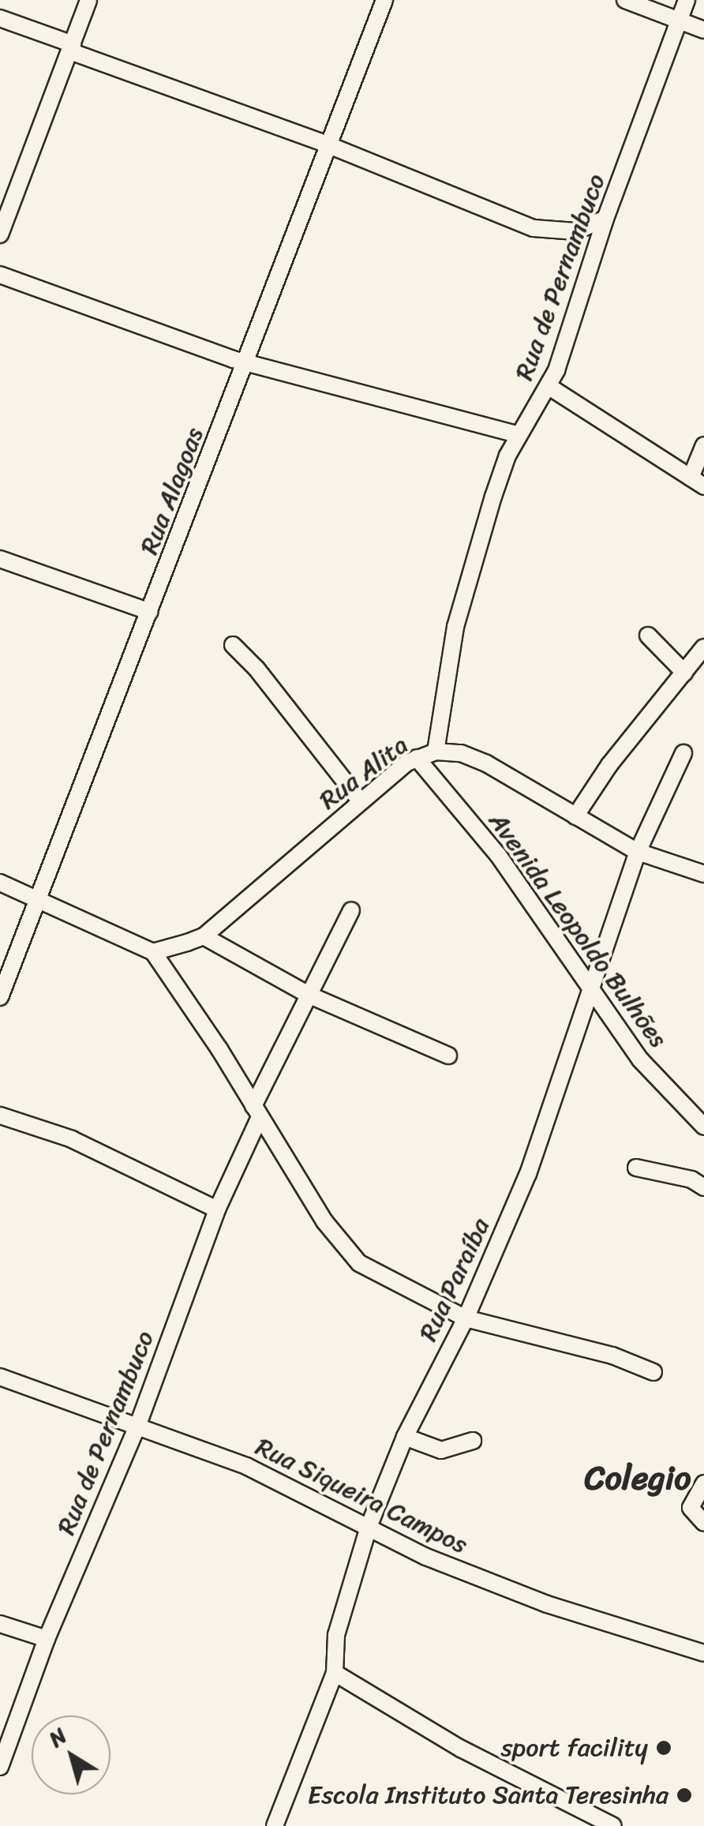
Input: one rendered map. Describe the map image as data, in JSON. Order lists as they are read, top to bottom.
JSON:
{
  "streets": {
    "street": [
      "Rua de Pernambuco",
      "Rua Alagoas",
      "Rua Alita",
      "Avenida Leopoldo Bulhões",
      "Rua Paraíba",
      "Rua Siqueira Campos"
    ]
  },
  "crossings": [
    ["Rua de Pernambuco", "Rua Alita"],
    ["Rua de Pernambuco", "Rua Siqueira Campos"],
    ["Rua Alita", "Avenida Leopoldo Bulhões"],
    ["Rua Alita", "Rua Paraíba"],
    ["Avenida Leopoldo Bulhões", "Rua Paraíba"],
    ["Rua Paraíba", "Rua Siqueira Campos"]
  ],
  "districts": ["Colegio"],
  "places": ["sport facility", "Escola Instituto Santa Teresinha"],
  "north": "top left"
}
